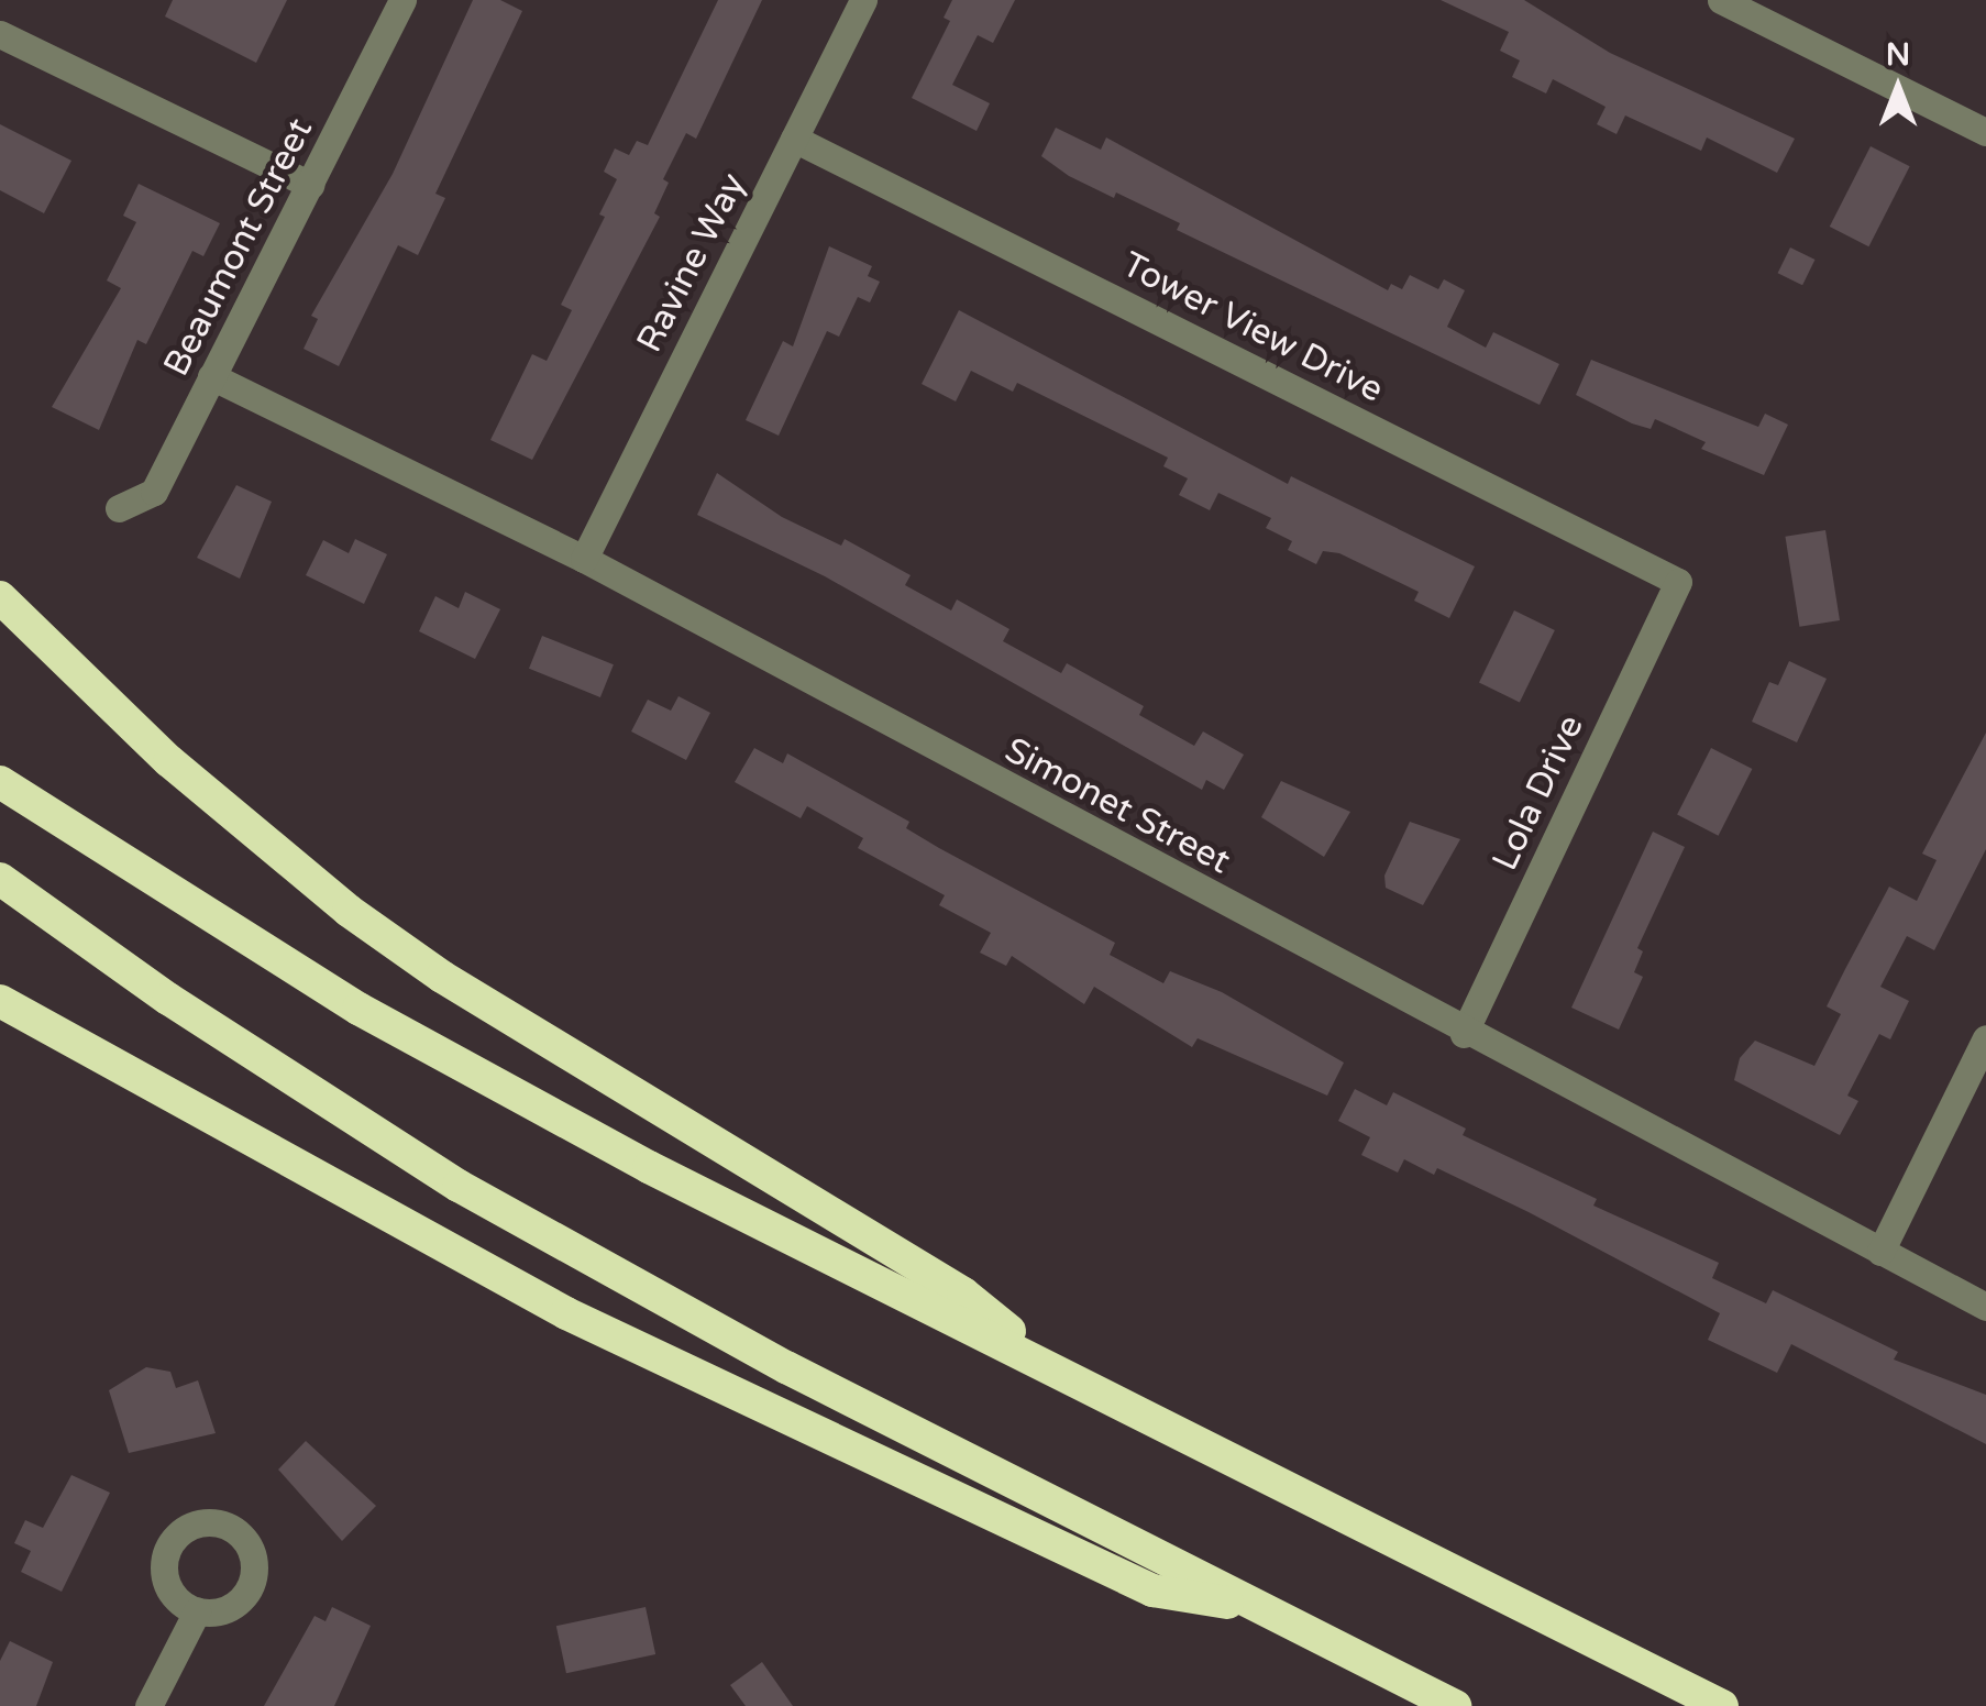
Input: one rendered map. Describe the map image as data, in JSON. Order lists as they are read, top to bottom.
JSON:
{
  "streets": {
    "street": [
      "Beaumont Street",
      "Ravine Way",
      "Tower View Drive",
      "Lola Drive",
      "Simonet Street"
    ]
  },
  "crossings": [
    ["Beaumont Street", "Simonet Street"],
    ["Ravine Way", "Tower View Drive"],
    ["Ravine Way", "Simonet Street"],
    ["Tower View Drive", "Lola Drive"],
    ["Lola Drive", "Simonet Street"]
  ],
  "north": "top"
}
